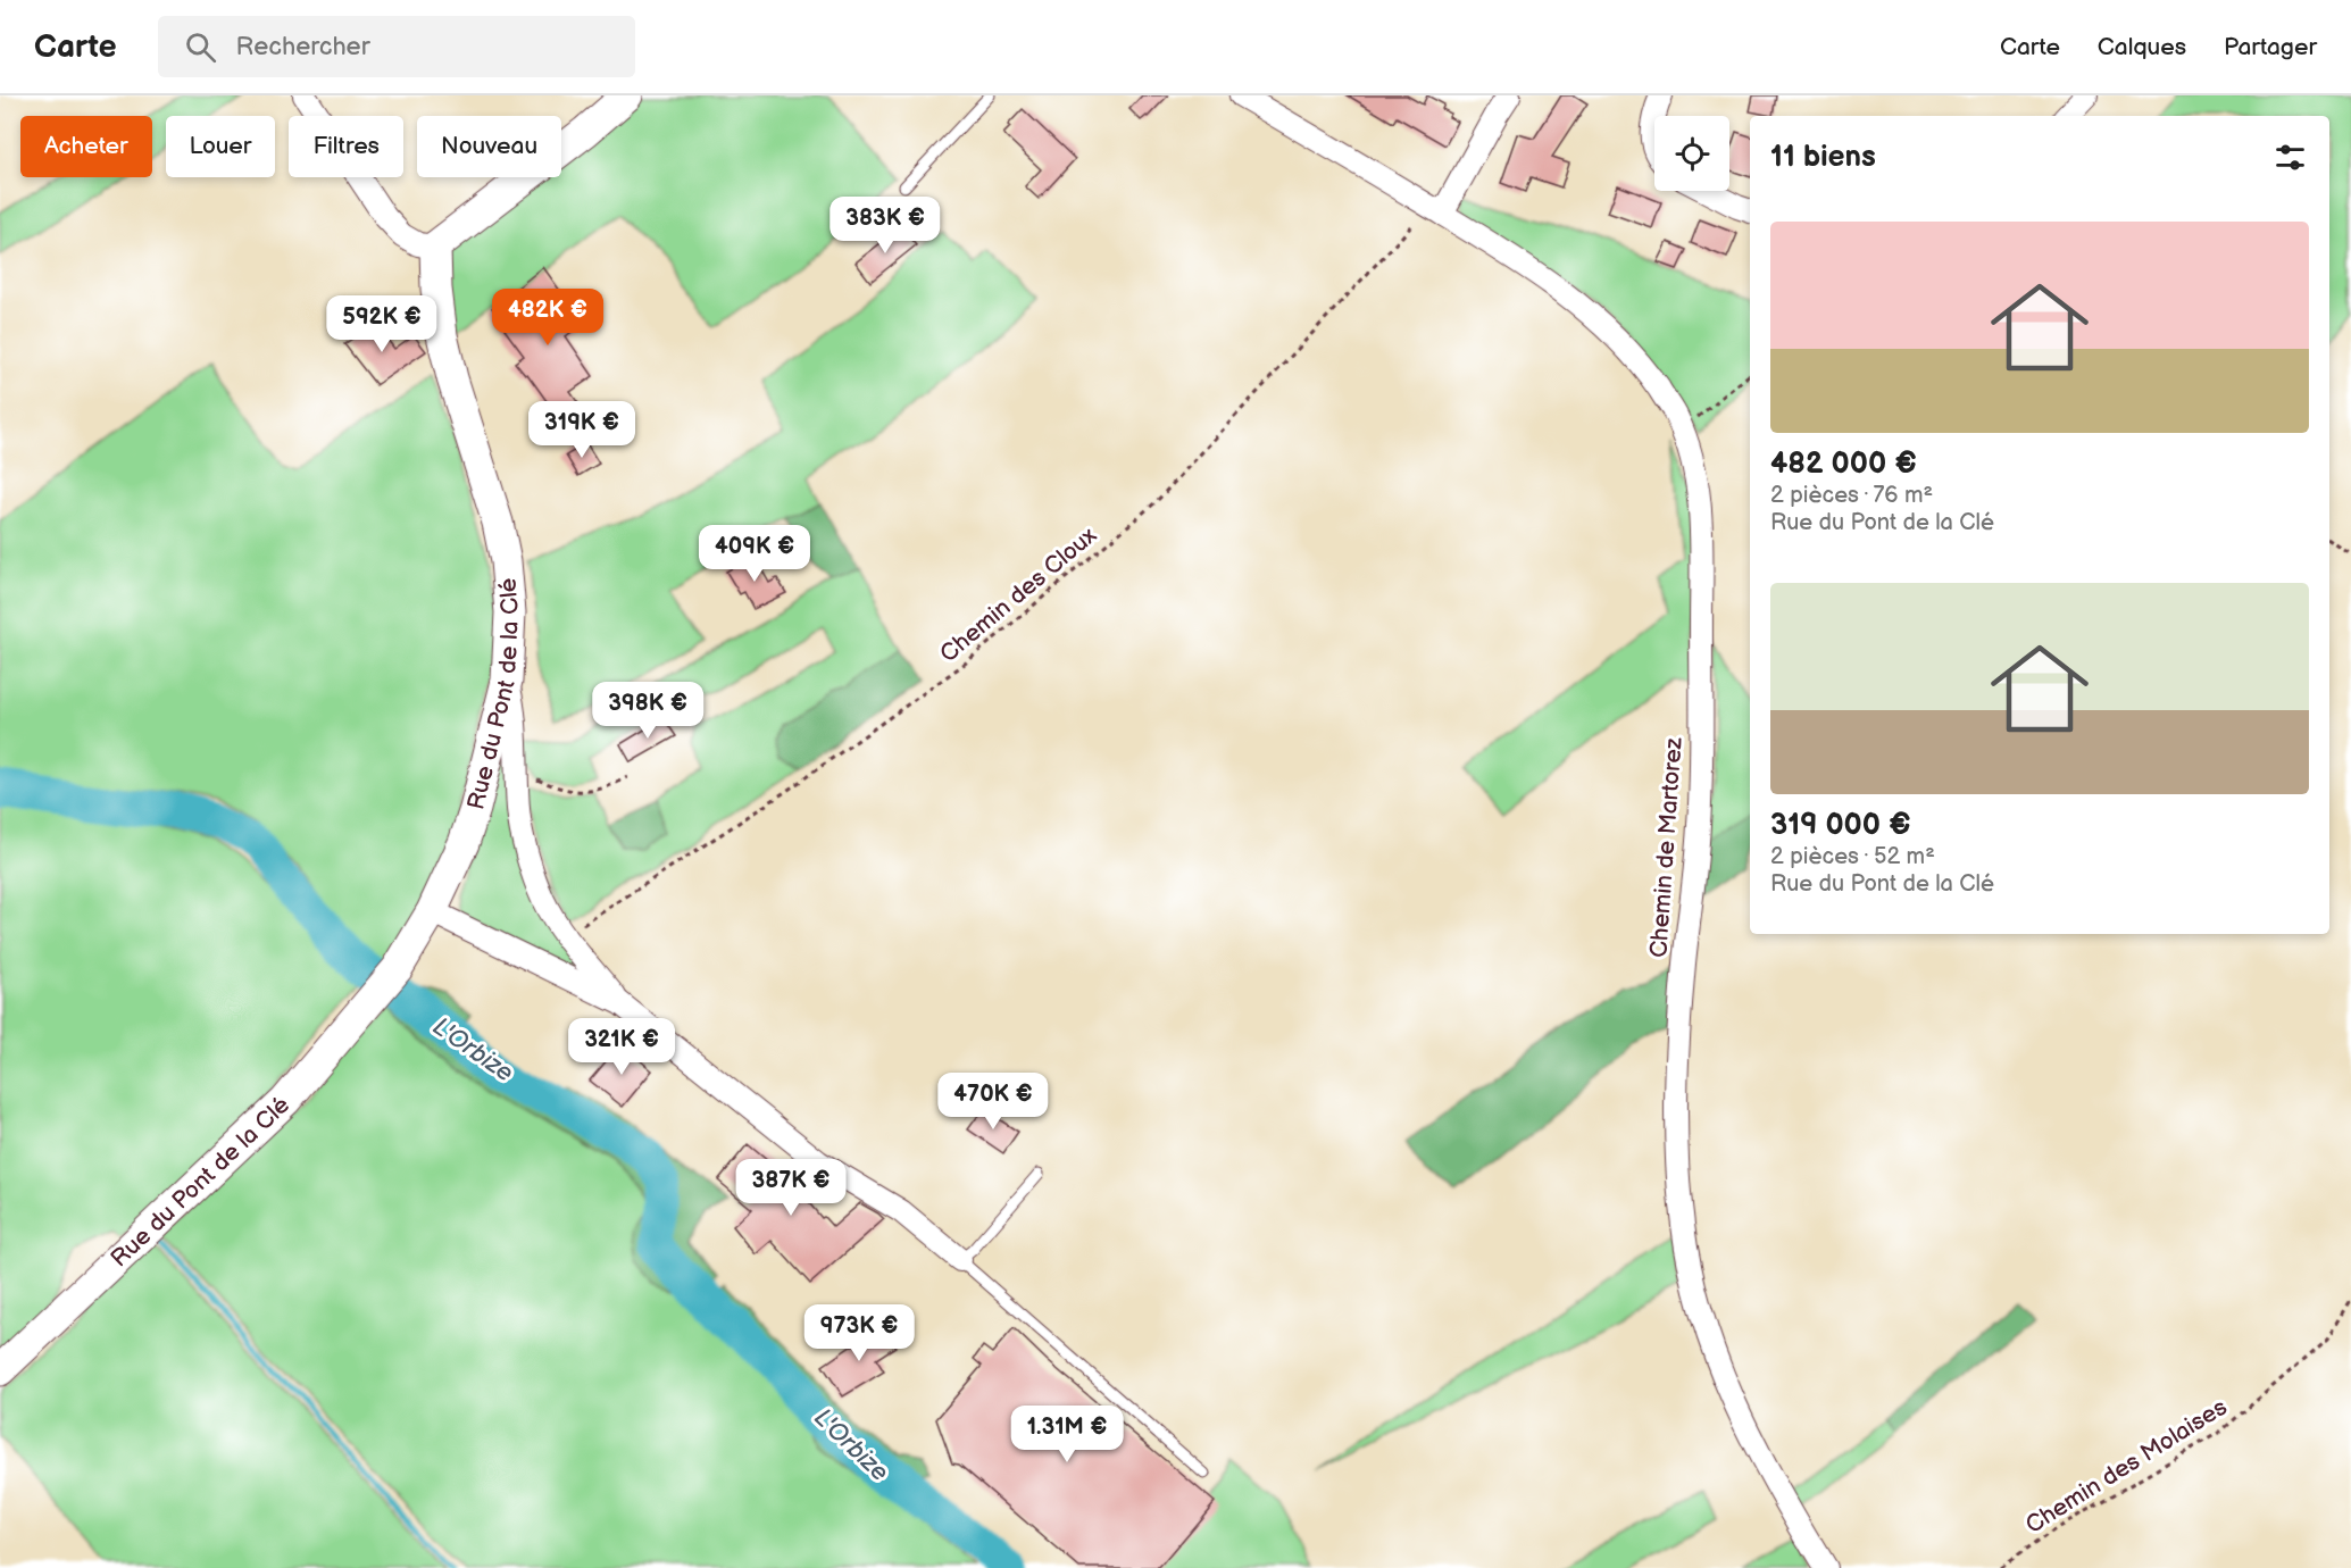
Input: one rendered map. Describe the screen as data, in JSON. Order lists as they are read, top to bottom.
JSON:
{
  "streets": {
    "street": ["Rue du Pont de la Clé", "Chemin de Martorez"],
    "path": ["Chemin des Cloux", "Chemin des Molaises"]
  },
  "crossings": [
    ["Chemin des Cloux", "Chemin de Martorez"]
  ],
  "water": ["L'Orbize"],
  "page": {
    "header": "Carte",
    "search": "Rechercher",
    "nav": ["Carte", "Calques", "Partager"],
    "chip": [
      "Acheter",
      "Louer",
      "Filtres",
      "Nouveau"
    ],
    "heading": "11 biens",
    "price": [
      "383K €",
      "482K €",
      "592K €",
      "319K €",
      "409K €",
      "398K €",
      "321K €",
      "470K €",
      "387K €",
      "973K €",
      "1.31M €"
    ],
    "list": [
      {
        "name": "482 000 €",
        "note": "2 pièces · 76 m² · Rue du Pont de la Clé"
      },
      {
        "name": "319 000 €",
        "note": "2 pièces · 52 m² · Rue du Pont de la Clé"
      }
    ]
  }
}
